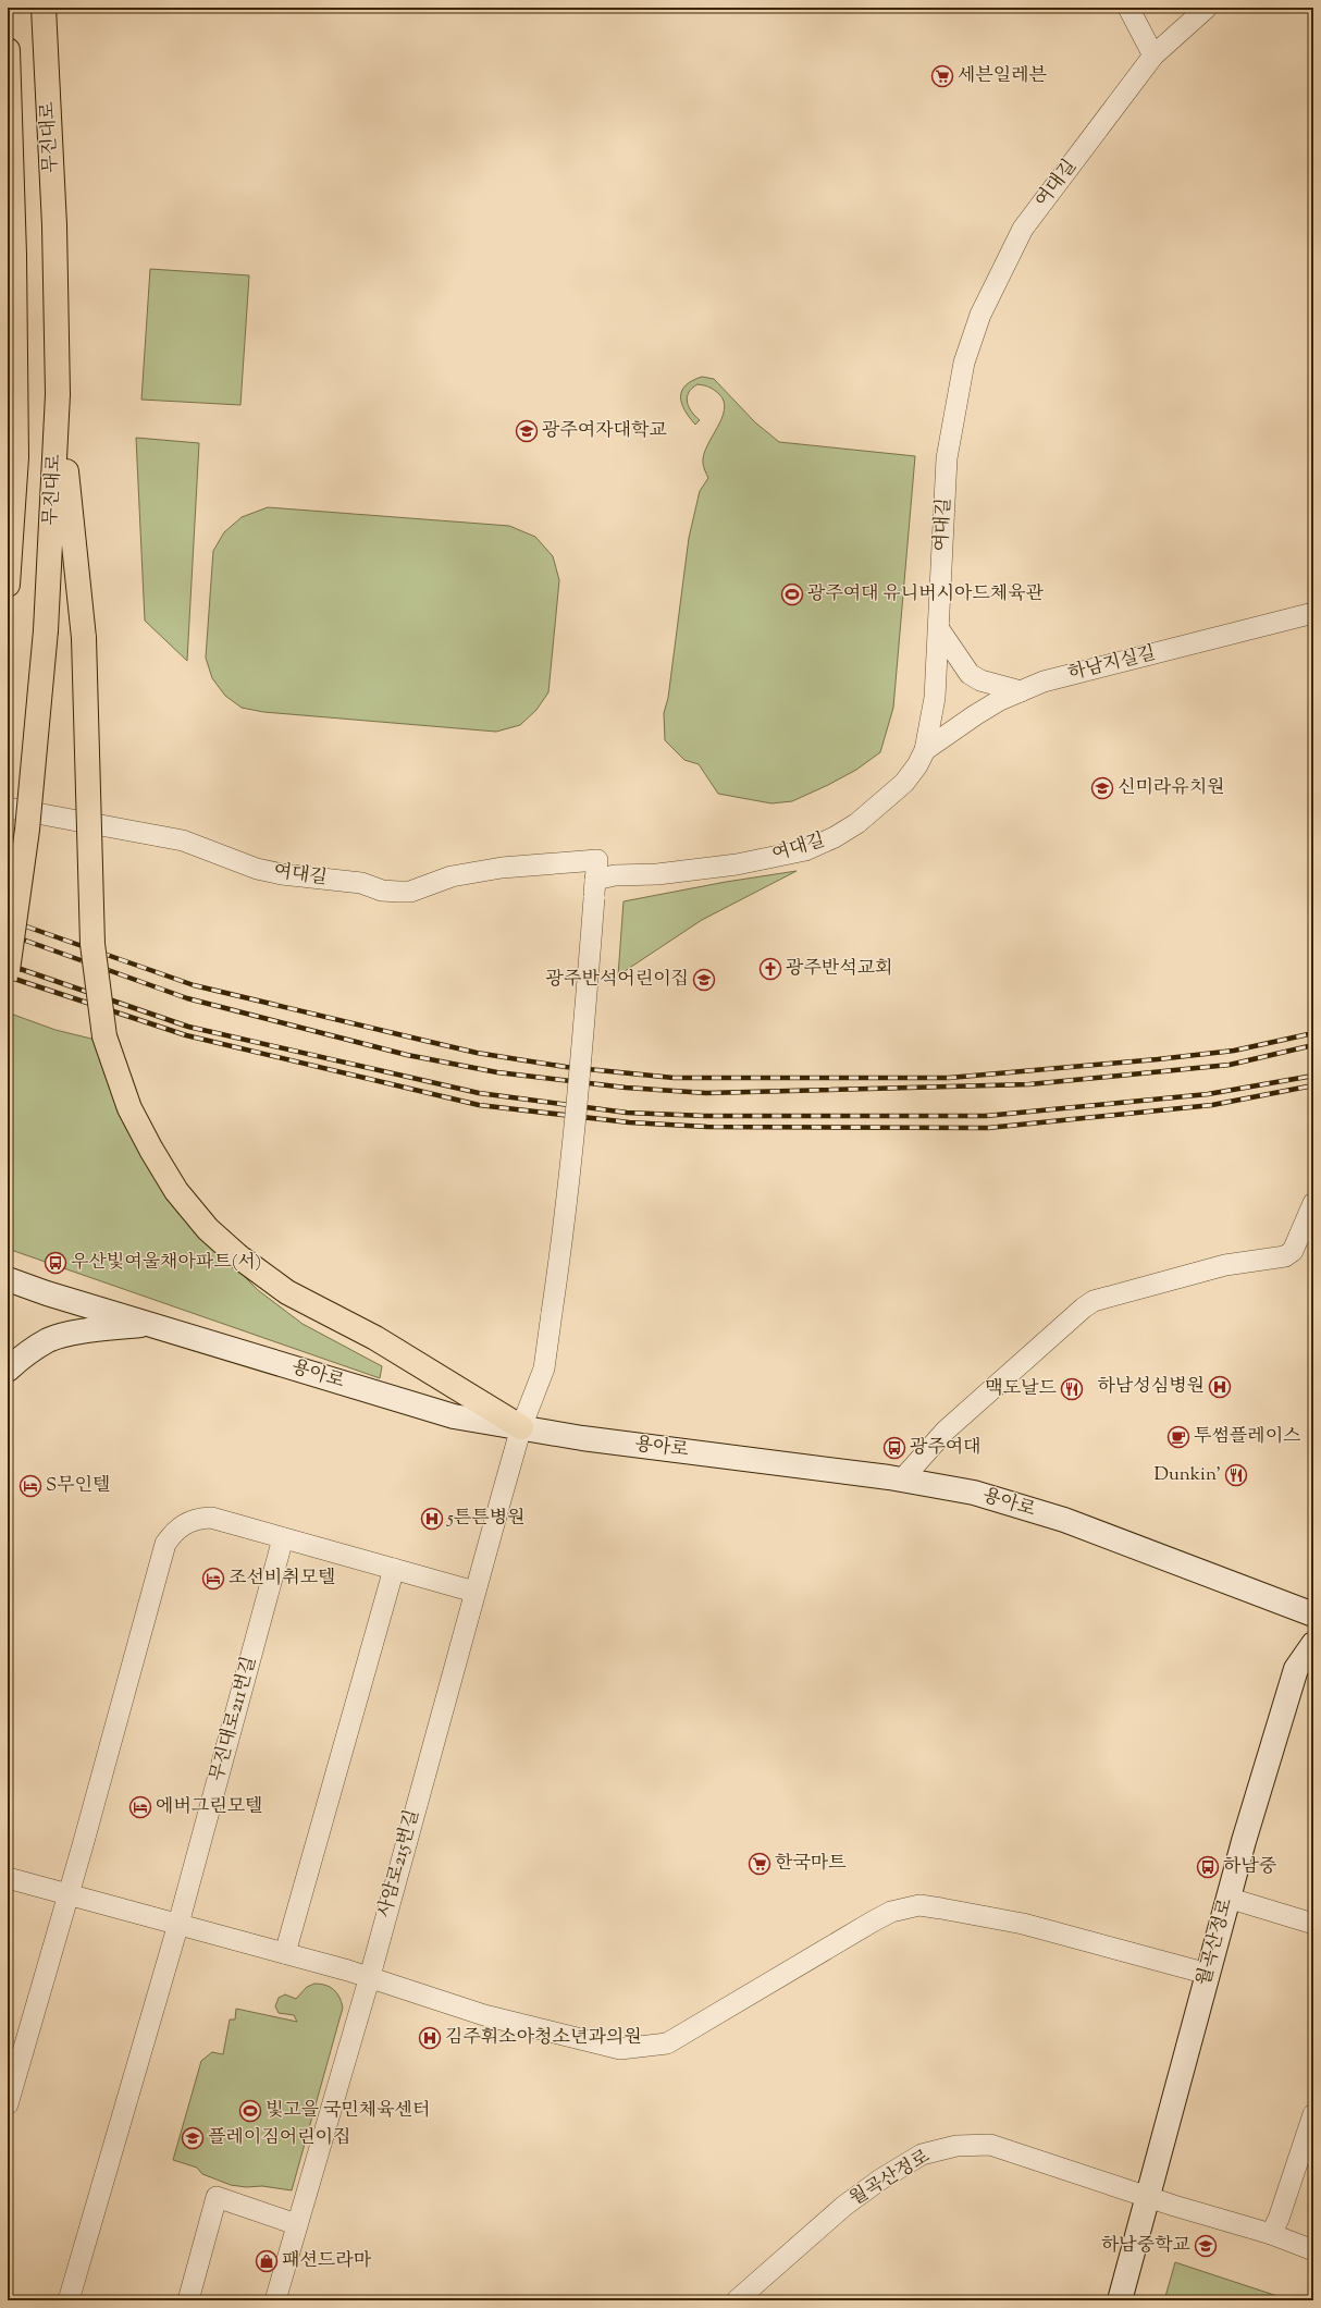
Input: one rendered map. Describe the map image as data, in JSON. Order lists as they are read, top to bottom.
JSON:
{
  "streets": {
    "highway": ["무진대로"],
    "main road": ["용아로", "월곡산정로"],
    "street": [
      "여대길",
      "하남지실길",
      "무진대로211번길",
      "사암로215번길"
    ]
  },
  "crossings": [
    ["여대길", "하남지실길"],
    ["여대길", "사암로215번길"],
    ["용아로", "사암로215번길"]
  ],
  "places": {
    "supermarket": ["세븐일레븐", "한국마트"],
    "school or university": [
      "광주여자대학교",
      "신미라유치원",
      "광주반석어린이집",
      "플레이짐어린이집",
      "하남중학교"
    ],
    "sports": ["광주여대 유니버시아드체육관", "빛고을 국민체육센터"],
    "church": ["광주반석교회"],
    "bus stop": ["우산빛여울채아파트(서)", "광주여대", "하남중"],
    "hospital": ["하남성심병원", "5튼튼병원", "김주휘소아청소년과의원"],
    "restaurant": ["맥도날드", "Dunkin'"],
    "cafe": ["투썸플레이스"],
    "hotel": ["S무인텔", "조선비취모텔", "에버그린모텔"],
    "shop": ["패션드라마"]
  }
}
